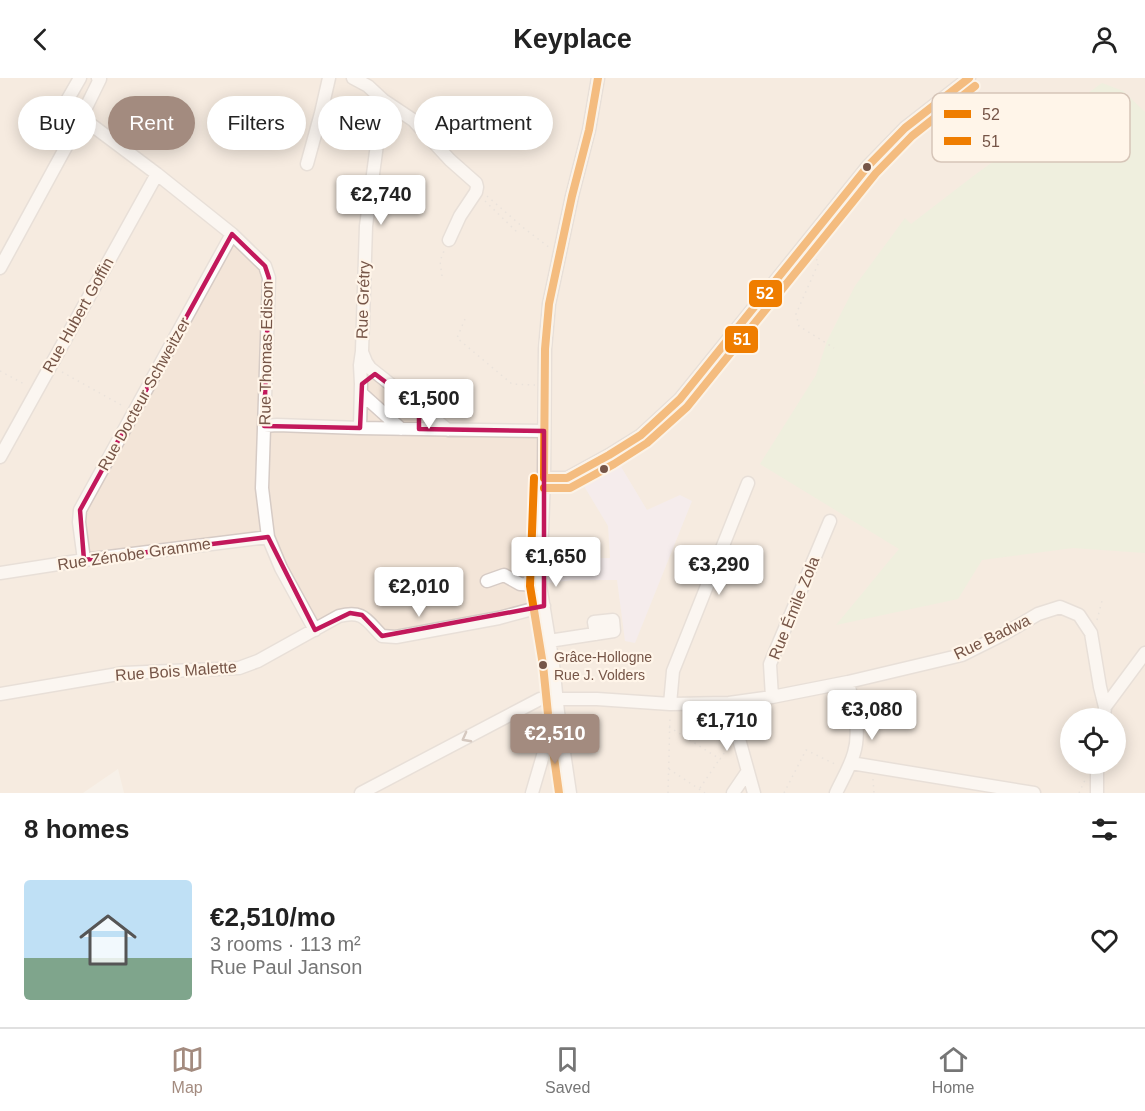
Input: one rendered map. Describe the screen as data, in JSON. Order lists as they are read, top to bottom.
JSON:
{
  "streets": {
    "street": [
      "Rue Grétry",
      "Rue Hubert Goffin",
      "Rue Thomas Edison",
      "Rue Docteur Schweitzer",
      "Rue Zénobe Gramme",
      "Rue Émile Zola",
      "Rue Badwa",
      "Rue Bois Malette"
    ]
  },
  "crossings": [
    ["Rue Hubert Goffin", "Rue Thomas Edison"],
    ["Rue Thomas Edison", "Rue Docteur Schweitzer"],
    ["Rue Thomas Edison", "Rue Zénobe Gramme"],
    ["Rue Thomas Edison", "Rue Bois Malette"],
    ["Rue Docteur Schweitzer", "Rue Zénobe Gramme"],
    ["Rue Émile Zola", "Rue Badwa"]
  ],
  "places": ["Grâce-Hollogne Rue J. Volders"],
  "lines": ["transit line 52", "transit line 51"],
  "legend": ["52", "51"],
  "page": {
    "header": "Keyplace",
    "chip": [
      "Buy",
      "Rent",
      "Filters",
      "New",
      "Apartment"
    ],
    "price": [
      "€2,740",
      "€1,500",
      "€1,650",
      "€3,290",
      "€2,010",
      "€3,080",
      "€1,710",
      "€2,510"
    ],
    "heading": "8 homes",
    "list": [
      {
        "name": "€2,510/mo",
        "note": "3 rooms · 113 m² · Rue Paul Janson"
      }
    ],
    "tabs": ["Map", "Saved", "Home"]
  }
}
